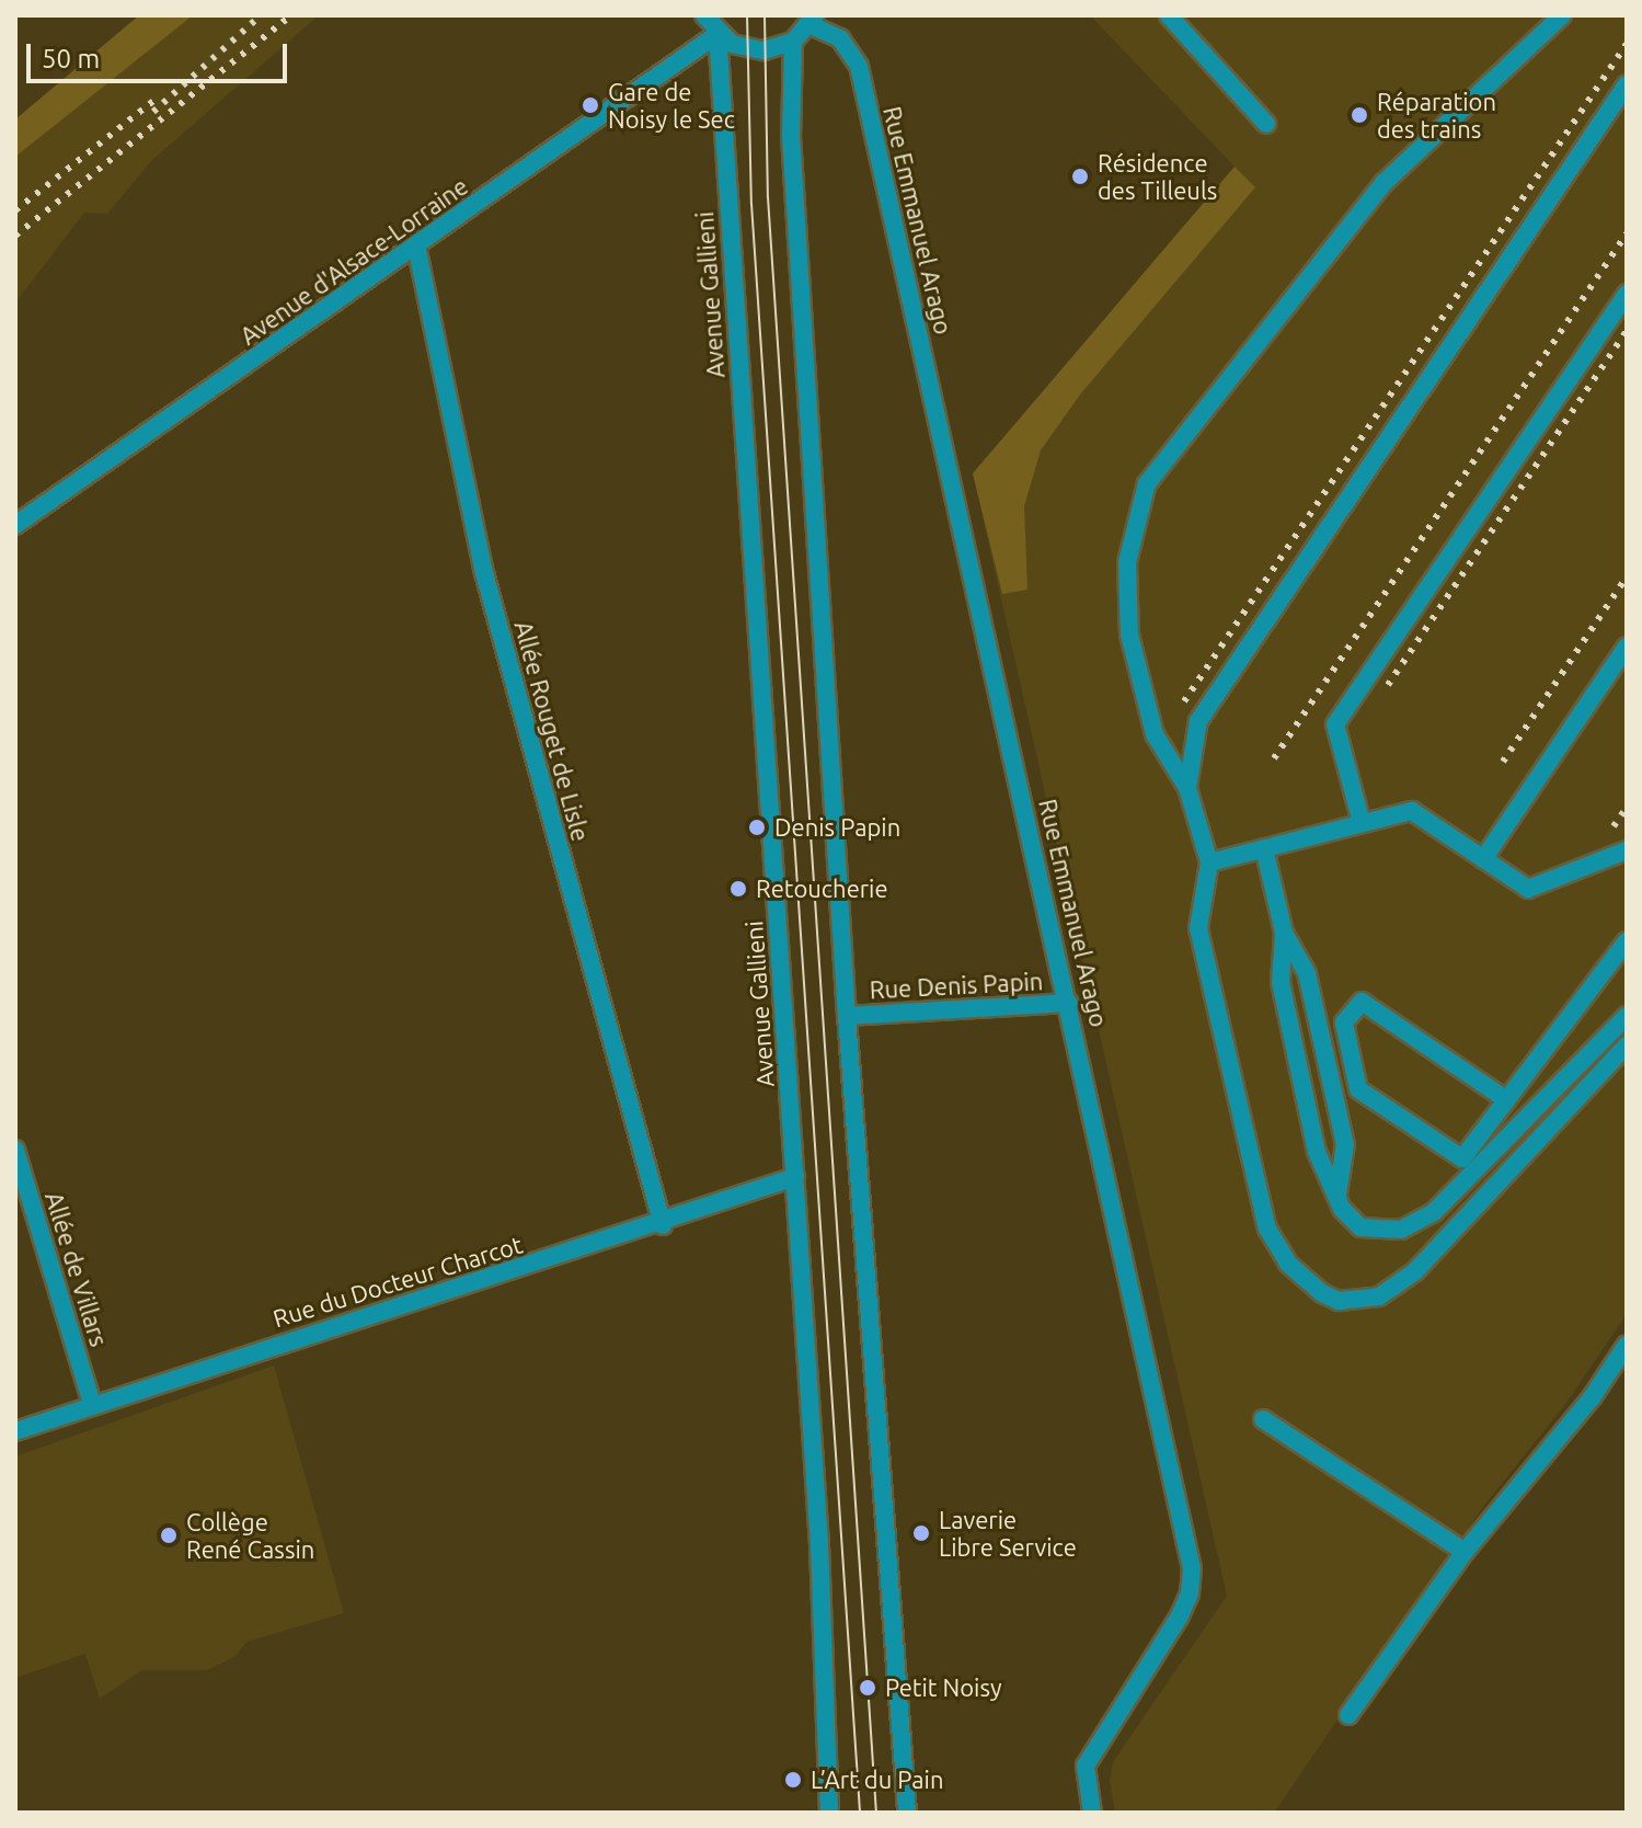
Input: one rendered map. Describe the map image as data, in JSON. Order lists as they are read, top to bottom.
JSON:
{
  "streets": {
    "street": [
      "Rue Emmanuel Arago",
      "Avenue d'Alsace-Lorraine",
      "Avenue Gallieni",
      "Allée Rouget de Lisle",
      "Rue Denis Papin",
      "Allée de Villars",
      "Rue du Docteur Charcot"
    ]
  },
  "crossings": [
    ["Rue Emmanuel Arago", "Rue Denis Papin"],
    ["Avenue d'Alsace-Lorraine", "Avenue Gallieni"],
    ["Avenue d'Alsace-Lorraine", "Allée Rouget de Lisle"],
    ["Avenue Gallieni", "Rue du Docteur Charcot"],
    ["Allée Rouget de Lisle", "Rue du Docteur Charcot"],
    ["Allée de Villars", "Rue du Docteur Charcot"]
  ],
  "places": [
    "Gare de Noisy le Sec",
    "Réparation des trains",
    "Résidence des Tilleuls",
    "Denis Papin",
    "Retoucherie",
    "Laverie Libre Service",
    "Collège René Cassin",
    "Petit Noisy",
    "L’Art du Pain"
  ],
  "scale_bar": "50 m"
}
